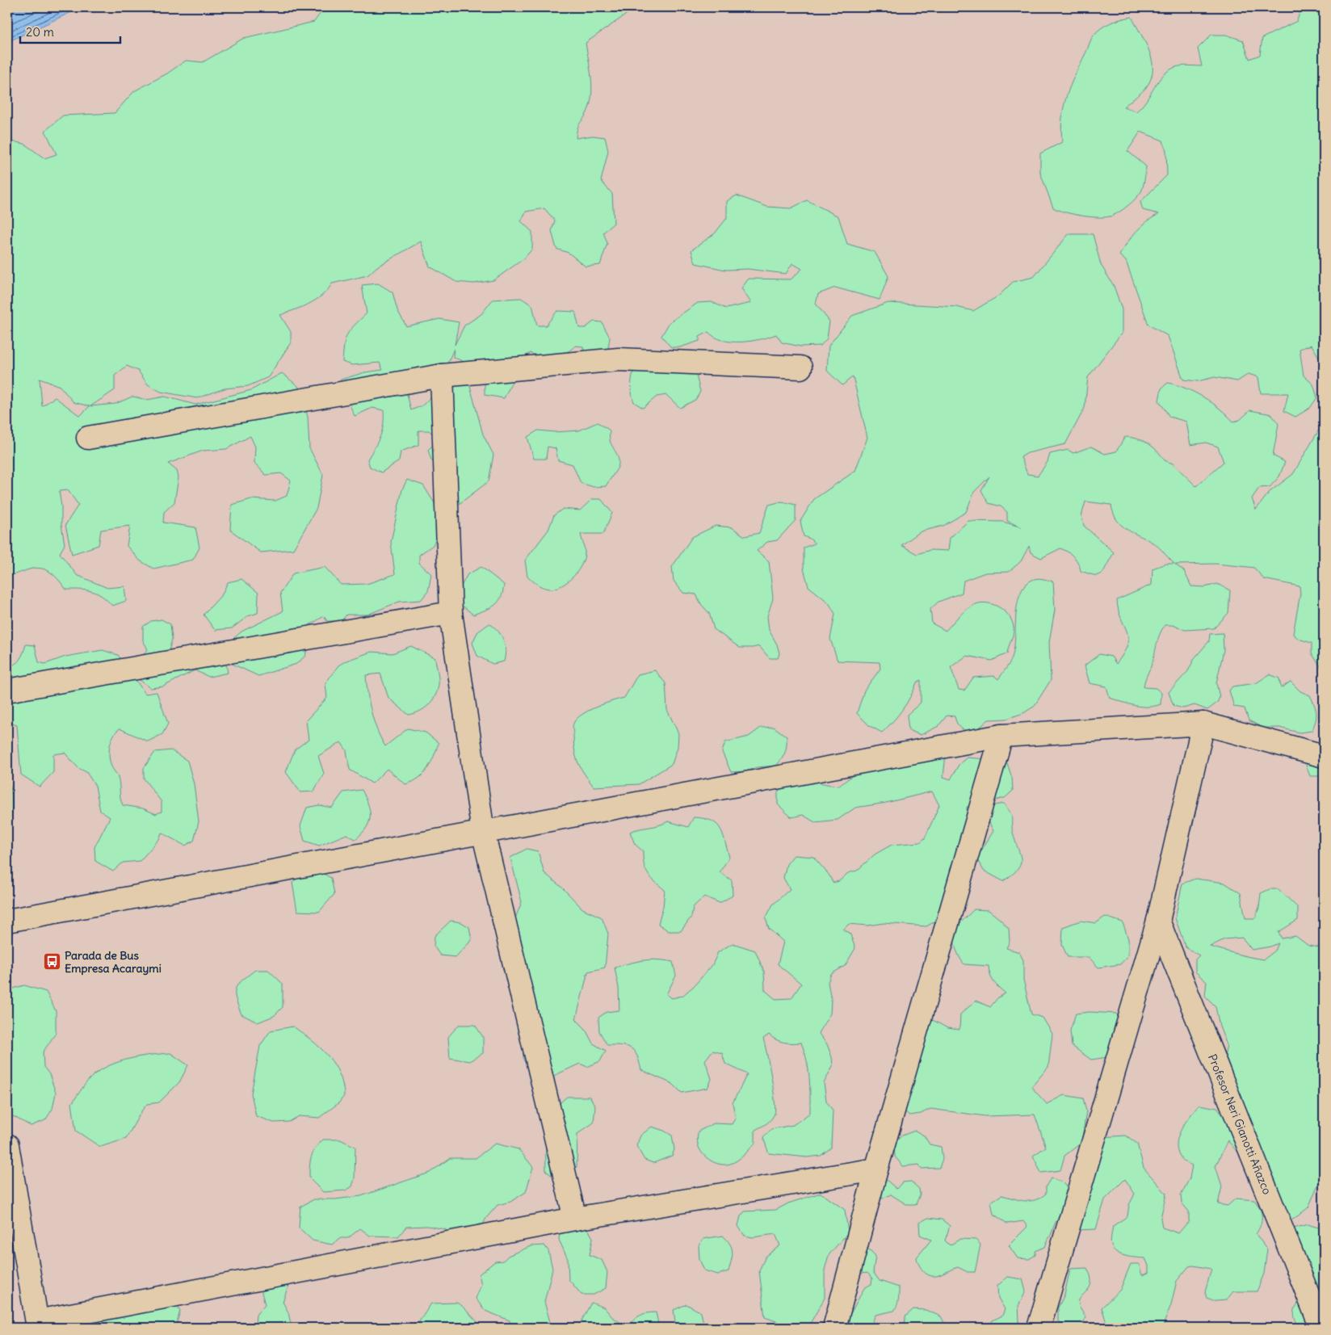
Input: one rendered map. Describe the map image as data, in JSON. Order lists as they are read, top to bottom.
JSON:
{
  "streets": {
    "street": ["Profesor Neri Gianotti Añazco"]
  },
  "places": {
    "bus stop": ["Parada de Bus Empresa Acaraymi"]
  },
  "scale_bar": "20 m"
}
